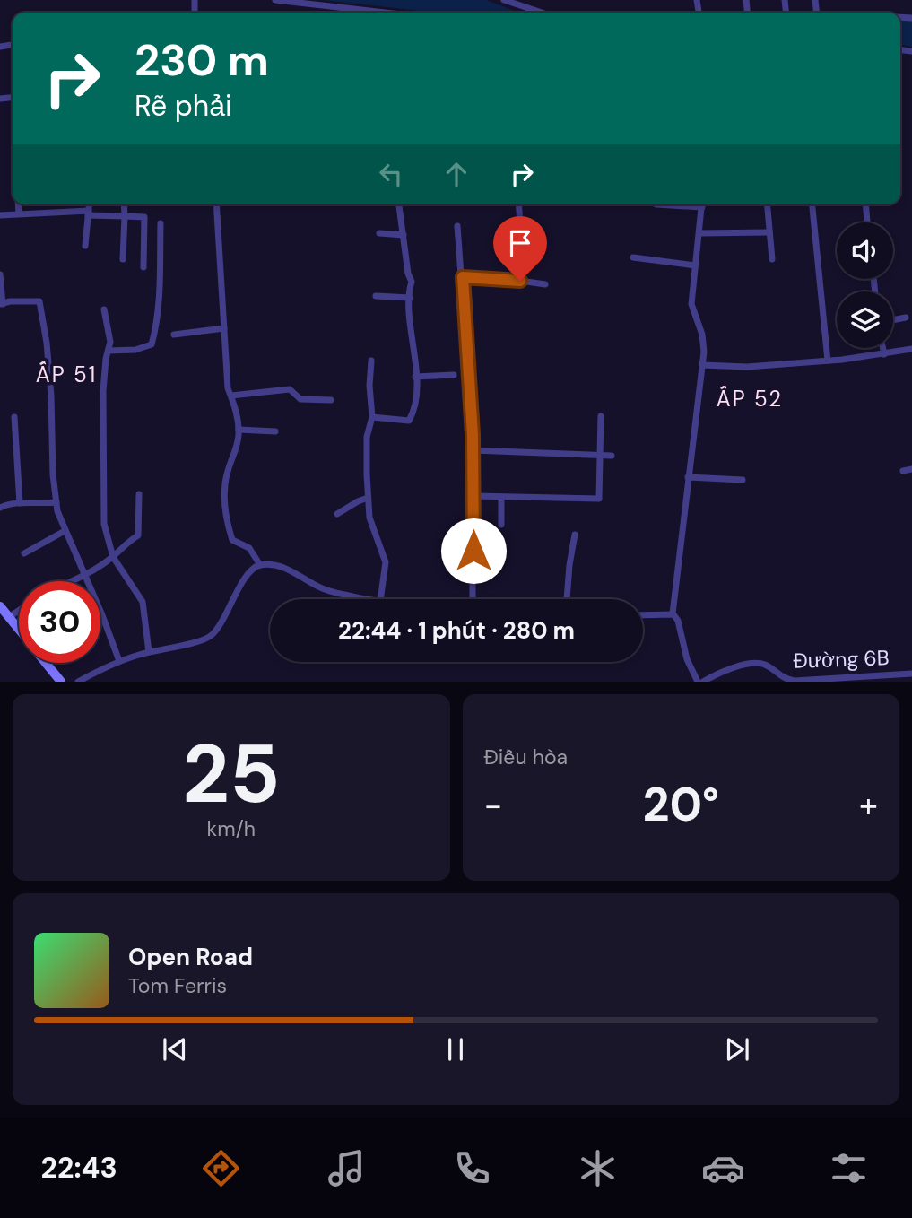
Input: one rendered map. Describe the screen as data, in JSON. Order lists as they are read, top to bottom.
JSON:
{
  "streets": {
    "street": ["Đường 6B"]
  },
  "districts": ["ẤP 51", "ẤP 52"],
  "page": {
    "turn": ["230 m", "Rẽ phải"],
    "limit": "30",
    "trip": "22:44 · 1 phút · 280 m",
    "tile": [
      ["25", "km/h"],
      "Điều hòa"
    ],
    "heat": ["−", "20°", "+"],
    "song": ["Open Road", "Tom Ferris"],
    "tabs": "22:43"
  }
}
